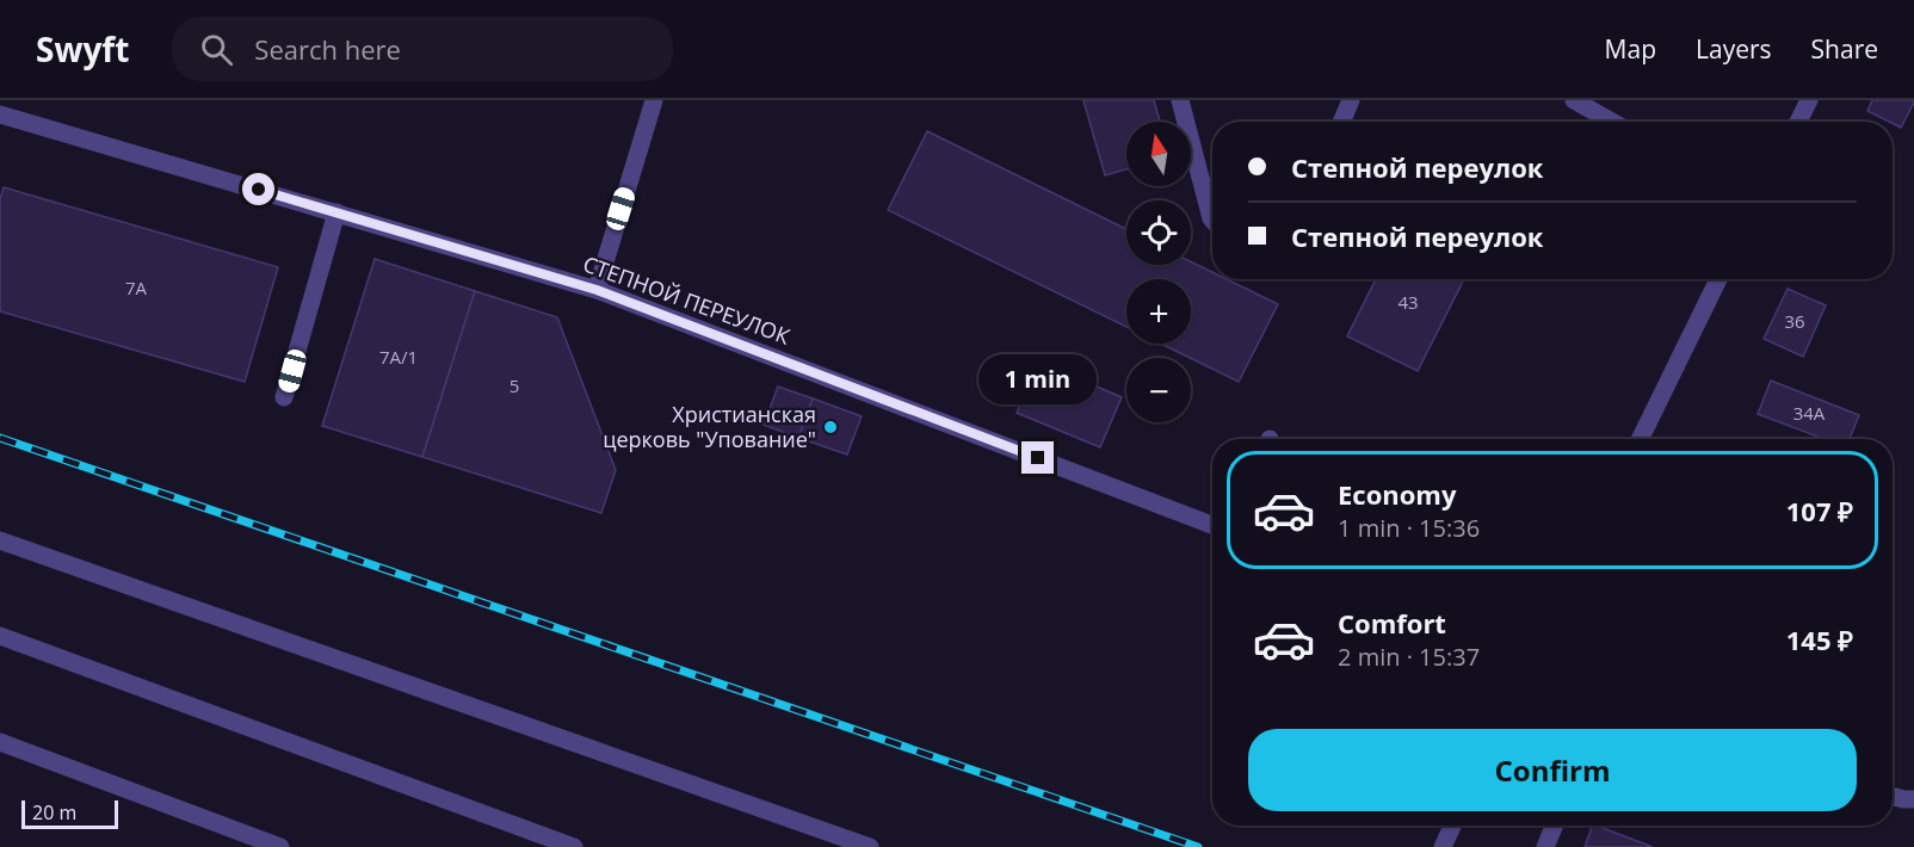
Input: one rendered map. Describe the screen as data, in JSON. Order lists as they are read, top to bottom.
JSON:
{
  "streets": {
    "street": ["СТЕПНОЙ ПЕРЕУЛОК"]
  },
  "places": ["Христианская церковь \"Упование\""],
  "house_numbers": [
    "7А",
    "43",
    "36",
    "7А/1",
    "5",
    "34А"
  ],
  "scale_bar": "20 m",
  "north": "top",
  "page": {
    "header": "Swyft",
    "search": "Search here",
    "nav": ["Map", "Layers", "Share"],
    "map_buttons": ["+", "−"],
    "banner": ["Степной переулок", "Степной переулок"],
    "bubble": "1 min",
    "list": [
      {
        "name": "Economy",
        "note": "1 min · 15:36",
        "value": "107 ₽"
      },
      {
        "name": "Comfort",
        "note": "2 min · 15:37",
        "value": "145 ₽"
      }
    ],
    "buttons": "Confirm",
    "scale": "20 m"
  }
}
